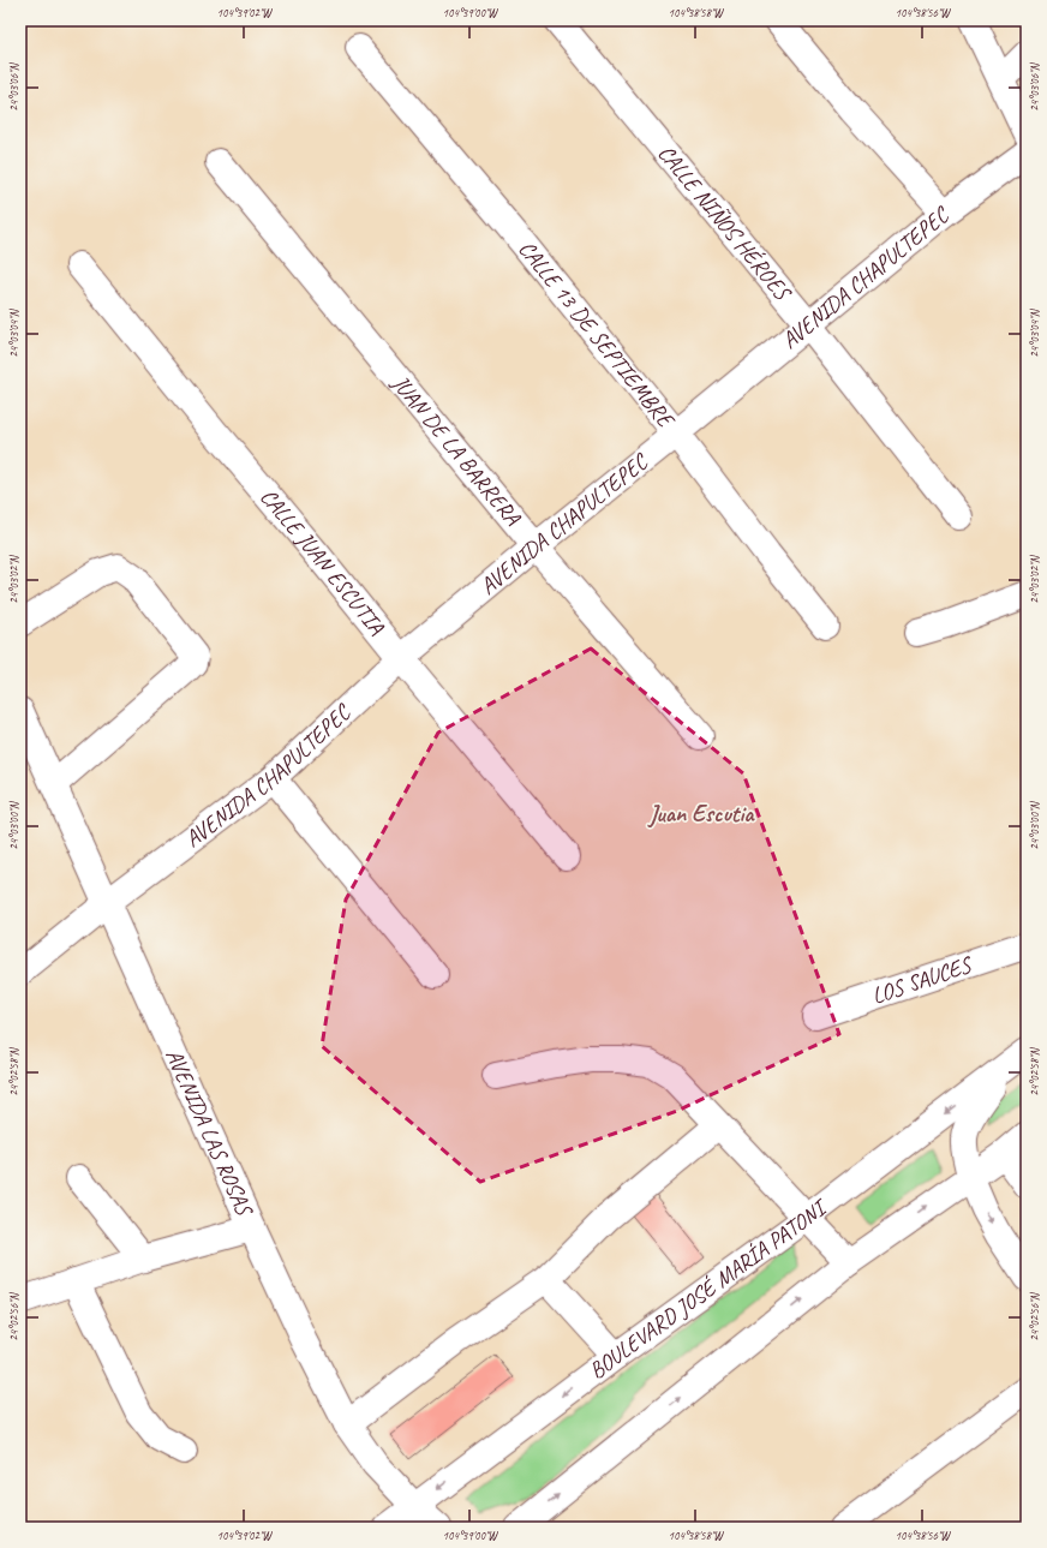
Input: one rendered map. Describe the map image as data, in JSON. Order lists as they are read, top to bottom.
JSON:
{
  "streets": {
    "street": [
      "CALLE NIÑOS HÉROES",
      "AVENIDA CHAPULTEPEC",
      "CALLE 13 DE SEPTIEMBRE",
      "JUAN DE LA BARRERA",
      "CALLE JUAN ESCUTIA",
      "LOS SAUCES",
      "AVENIDA LAS ROSAS",
      "BOULEVARD JOSÉ MARÍA PATONI"
    ]
  },
  "crossings": [
    ["CALLE NIÑOS HÉROES", "AVENIDA CHAPULTEPEC"],
    ["AVENIDA CHAPULTEPEC", "CALLE 13 DE SEPTIEMBRE"],
    ["AVENIDA CHAPULTEPEC", "JUAN DE LA BARRERA"],
    ["AVENIDA CHAPULTEPEC", "CALLE JUAN ESCUTIA"],
    ["AVENIDA CHAPULTEPEC", "AVENIDA LAS ROSAS"],
    ["AVENIDA LAS ROSAS", "BOULEVARD JOSÉ MARÍA PATONI"]
  ],
  "districts": ["Juan Escutia"],
  "coordinates": [
    "104°39'02\"W",
    "104°39'00\"W",
    "104°38'58\"W",
    "104°38'56\"W",
    "24°03'06\"N",
    "24°03'04\"N",
    "24°03'02\"N",
    "24°03'00\"N",
    "24°02'58\"N",
    "24°02'56\"N"
  ]
}
